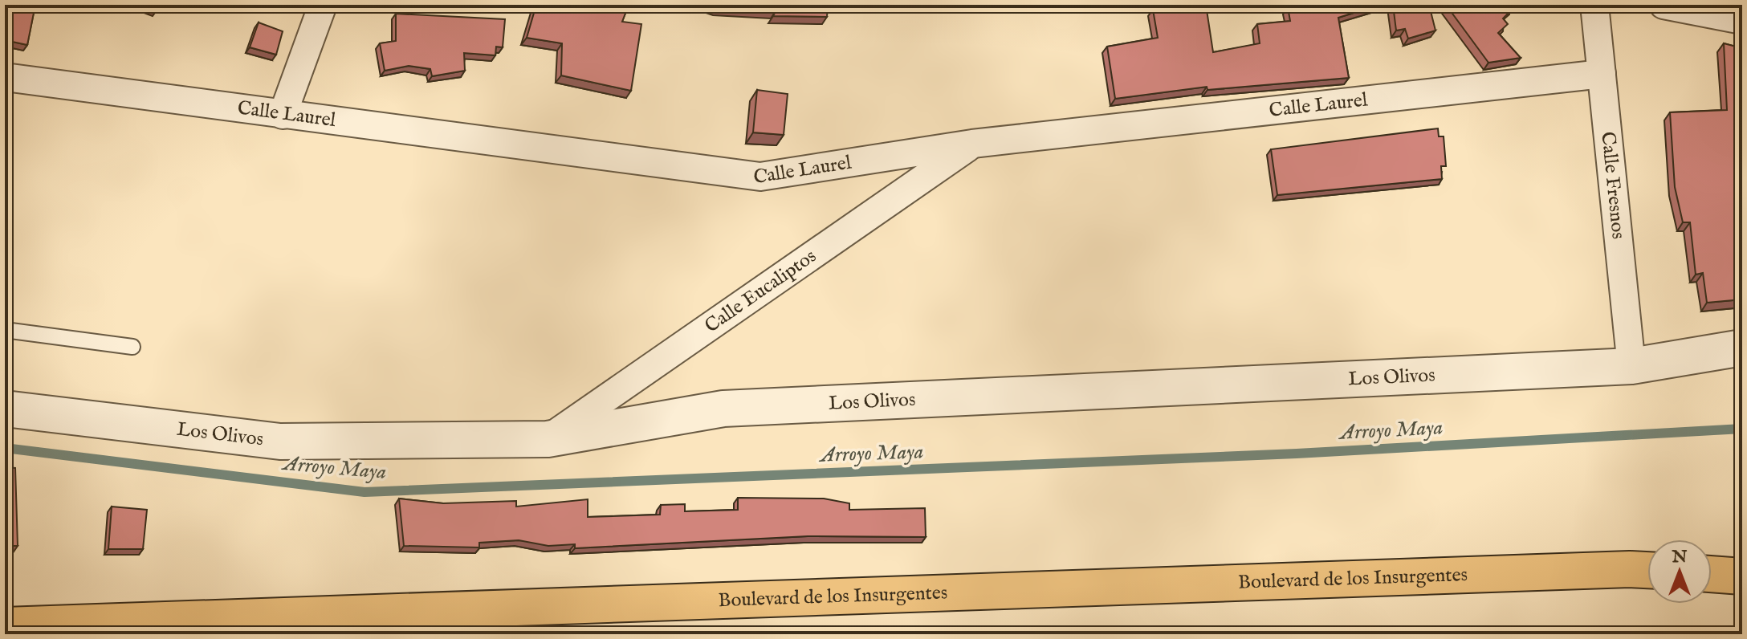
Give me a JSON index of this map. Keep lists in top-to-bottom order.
{
  "streets": {
    "highway": ["Boulevard de los Insurgentes"],
    "street": [
      "Calle Laurel",
      "Calle Fresnos",
      "Calle Eucaliptos",
      "Los Olivos"
    ]
  },
  "crossings": [
    ["Calle Laurel", "Calle Fresnos"],
    ["Calle Laurel", "Calle Eucaliptos"],
    ["Calle Fresnos", "Los Olivos"],
    ["Calle Eucaliptos", "Los Olivos"]
  ],
  "water": ["Arroyo Maya"],
  "north": "top"
}
